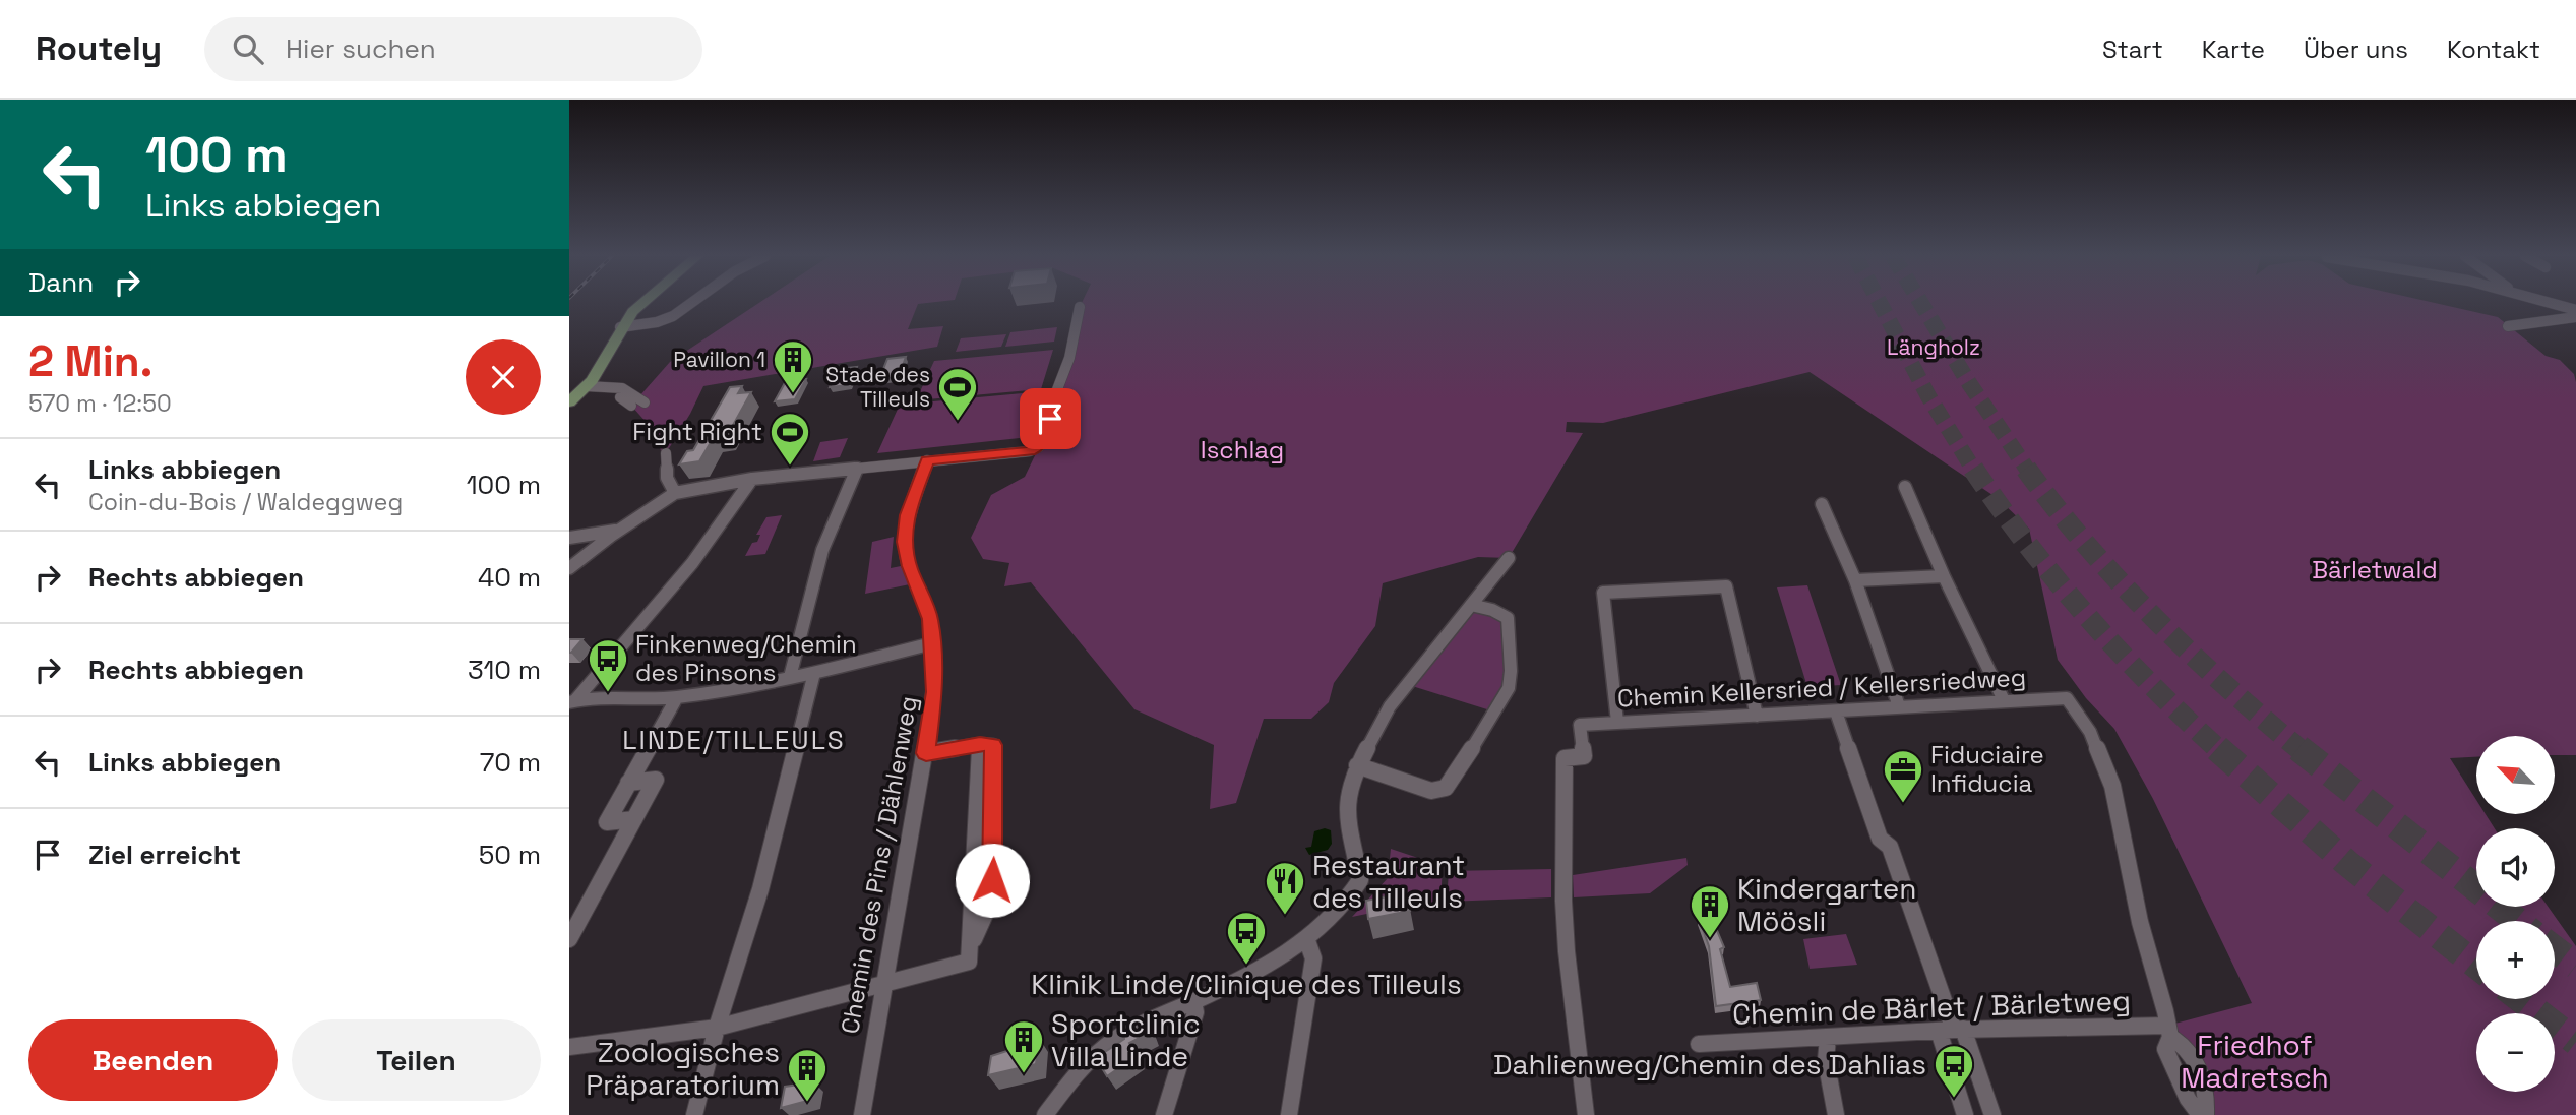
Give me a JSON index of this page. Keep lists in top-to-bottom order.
{
  "streets": {
    "street": ["Chemin Kellersried / Kellersriedweg", "Chemin des Pins / Dählenweg", "Chemin de Bärlet / Bärletweg"]
  },
  "crossings": [
    ["Chemin Kellersried / Kellersriedweg", "Chemin de Bärlet / Bärletweg"]
  ],
  "districts": ["LINDE/TILLEULS"],
  "parks": [
    "Längholz",
    "Ischlag",
    "Bärletwald",
    "Friedhof Madretsch"
  ],
  "places": {
    "building": [
      "Pavillon 1",
      "Kindergarten Möösli",
      "Sportclinic Villa Linde",
      "Zoologisches Präparatorium"
    ],
    "sports": ["Stade des Tilleuls", "Fight Right"],
    "bus stop": ["Finkenweg/Chemin des Pinsons", "Klinik Linde/Clinique des Tilleuls", "Dahlienweg/Chemin des Dahlias"],
    "office": ["Fiduciaire Infiducia"],
    "restaurant": ["Restaurant des Tilleuls"]
  },
  "north": "top left",
  "page": {
    "header": "Routely",
    "search": "Hier suchen",
    "nav": [
      "Start",
      "Karte",
      "Über uns",
      "Kontakt"
    ],
    "turn": ["100 m", "Links abbiegen"],
    "then": "Dann",
    "heading": ["2 Min.", "570 m · 12:50"],
    "list": [
      {
        "name": "Links abbiegen",
        "note": "Coin-du-Bois / Waldeggweg",
        "value": "100 m"
      },
      {
        "name": "Rechts abbiegen",
        "value": "40 m"
      },
      {
        "name": "Rechts abbiegen",
        "value": "310 m"
      },
      {
        "name": "Links abbiegen",
        "value": "70 m"
      },
      {
        "name": "Ziel erreicht",
        "value": "50 m"
      }
    ],
    "map_buttons": ["+", "−"],
    "buttons": ["Beenden", "Teilen"]
  }
}
